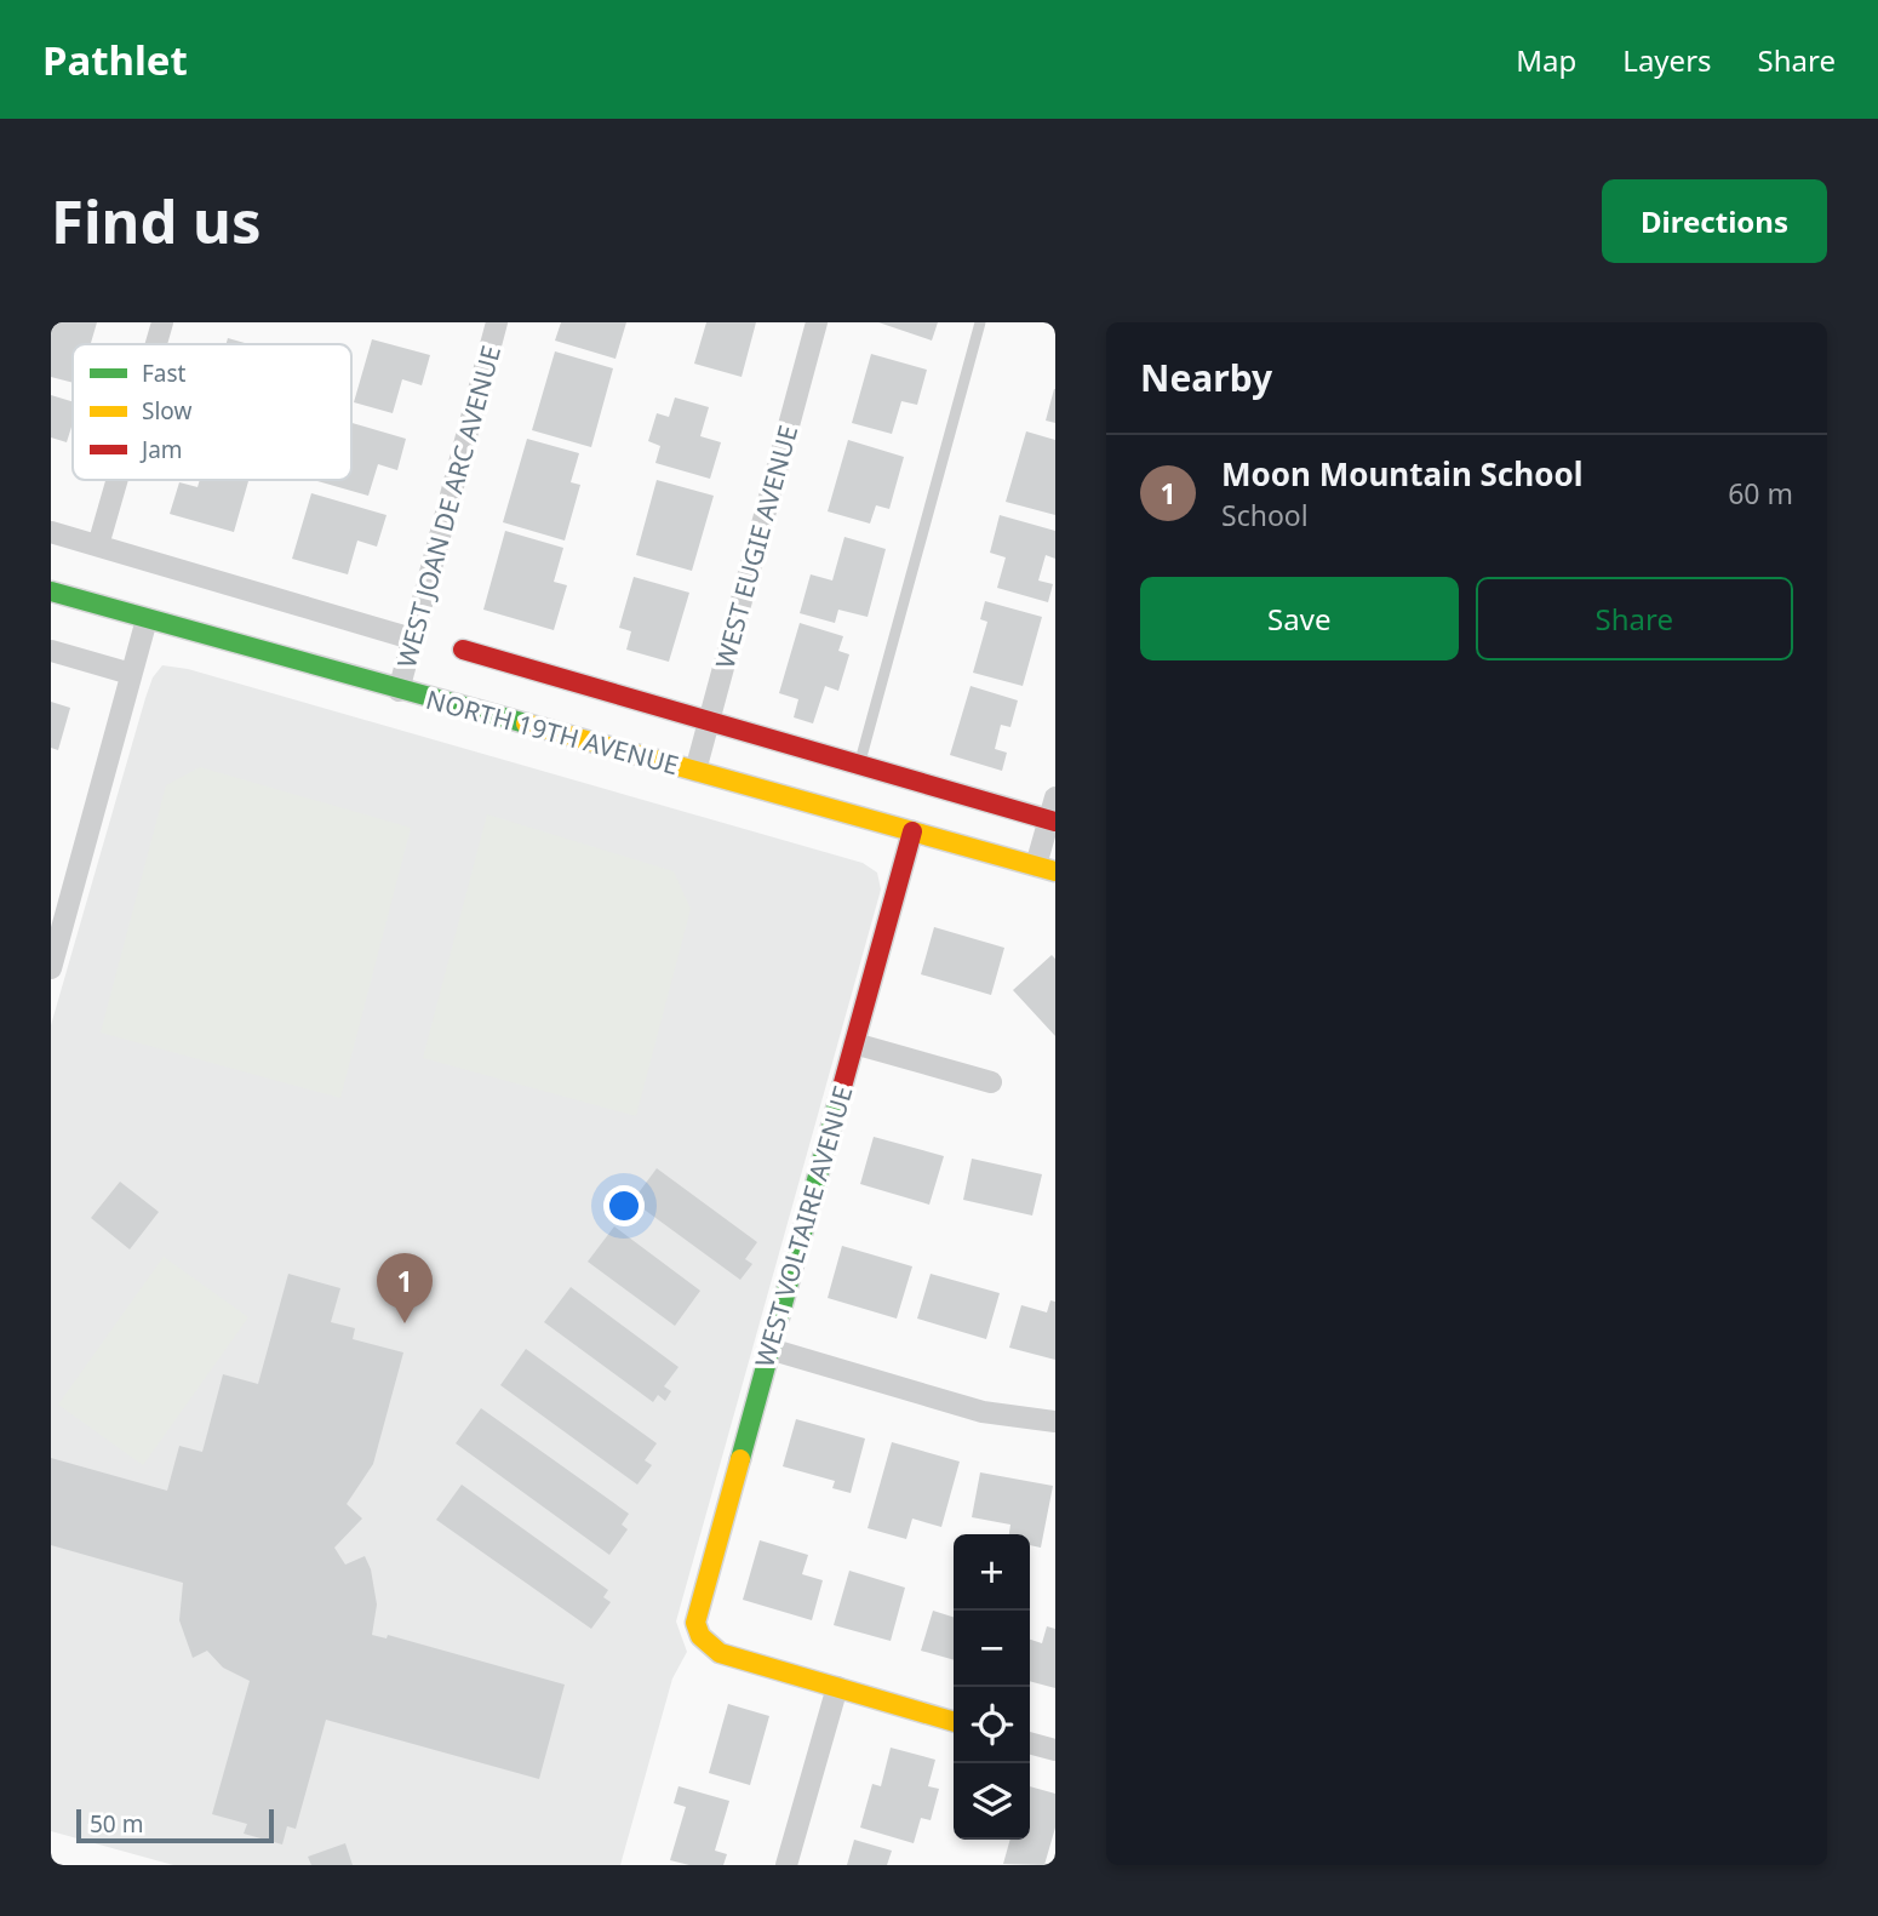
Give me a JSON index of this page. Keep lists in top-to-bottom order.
{
  "streets": {
    "street": [
      "WEST JOAN DE ARC AVENUE",
      "WEST EUGIE AVENUE",
      "NORTH 19TH AVENUE",
      "WEST VOLTAIRE AVENUE"
    ]
  },
  "crossings": [
    ["WEST JOAN DE ARC AVENUE", "NORTH 19TH AVENUE"],
    ["WEST EUGIE AVENUE", "NORTH 19TH AVENUE"],
    ["NORTH 19TH AVENUE", "WEST VOLTAIRE AVENUE"]
  ],
  "legend": ["Fast", "Slow", "Jam"],
  "scale_bar": "50 m",
  "page": {
    "header": "Pathlet",
    "nav": ["Map", "Layers", "Share"],
    "buttons": [
      "Directions",
      ["Save", "Share"]
    ],
    "title": "Find us",
    "heading": "Nearby",
    "list": [
      {
        "mark": "1",
        "name": "Moon Mountain School",
        "note": "School",
        "value": "60 m"
      }
    ],
    "pins": "1",
    "map_buttons": ["+", "−"],
    "scale": "50 m"
  }
}
